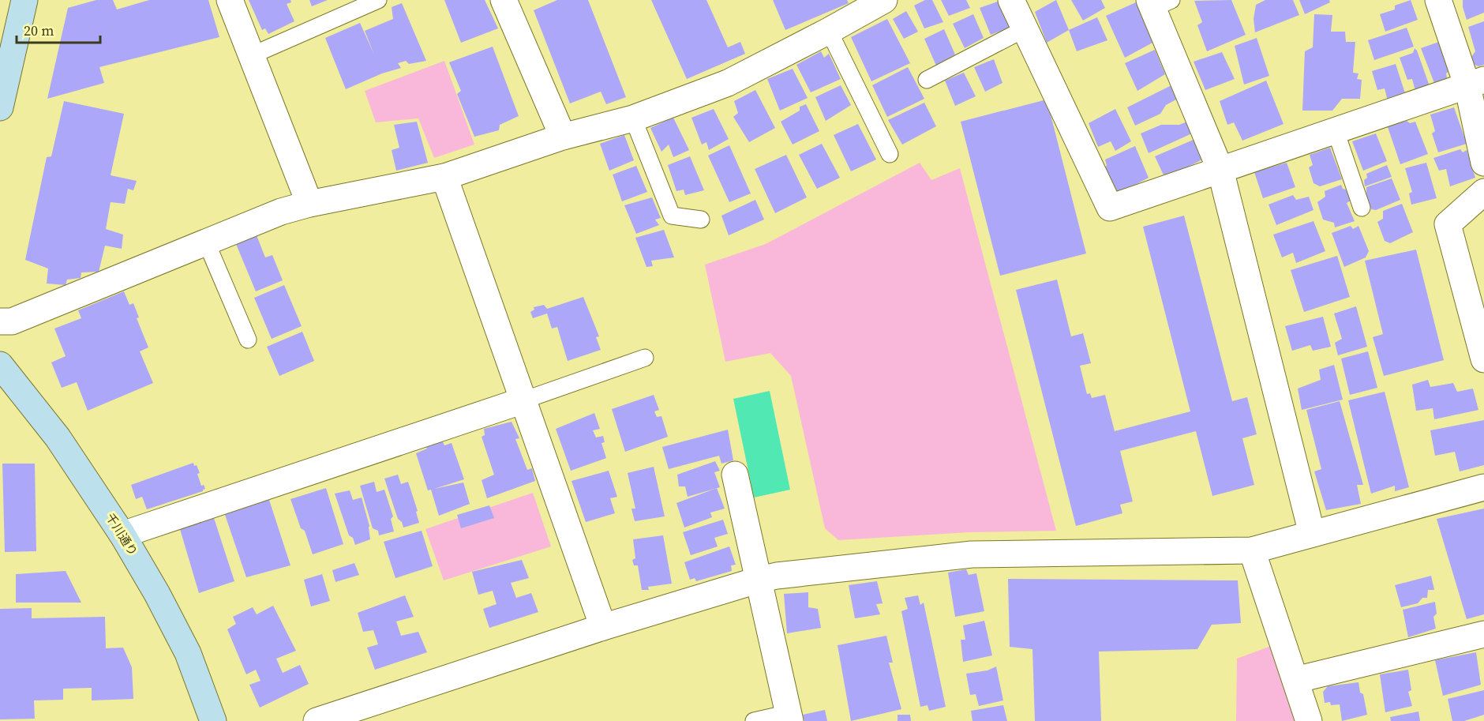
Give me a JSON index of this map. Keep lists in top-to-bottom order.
{
  "streets": {
    "main road": ["千川通り"]
  },
  "scale_bar": "20 m"
}
